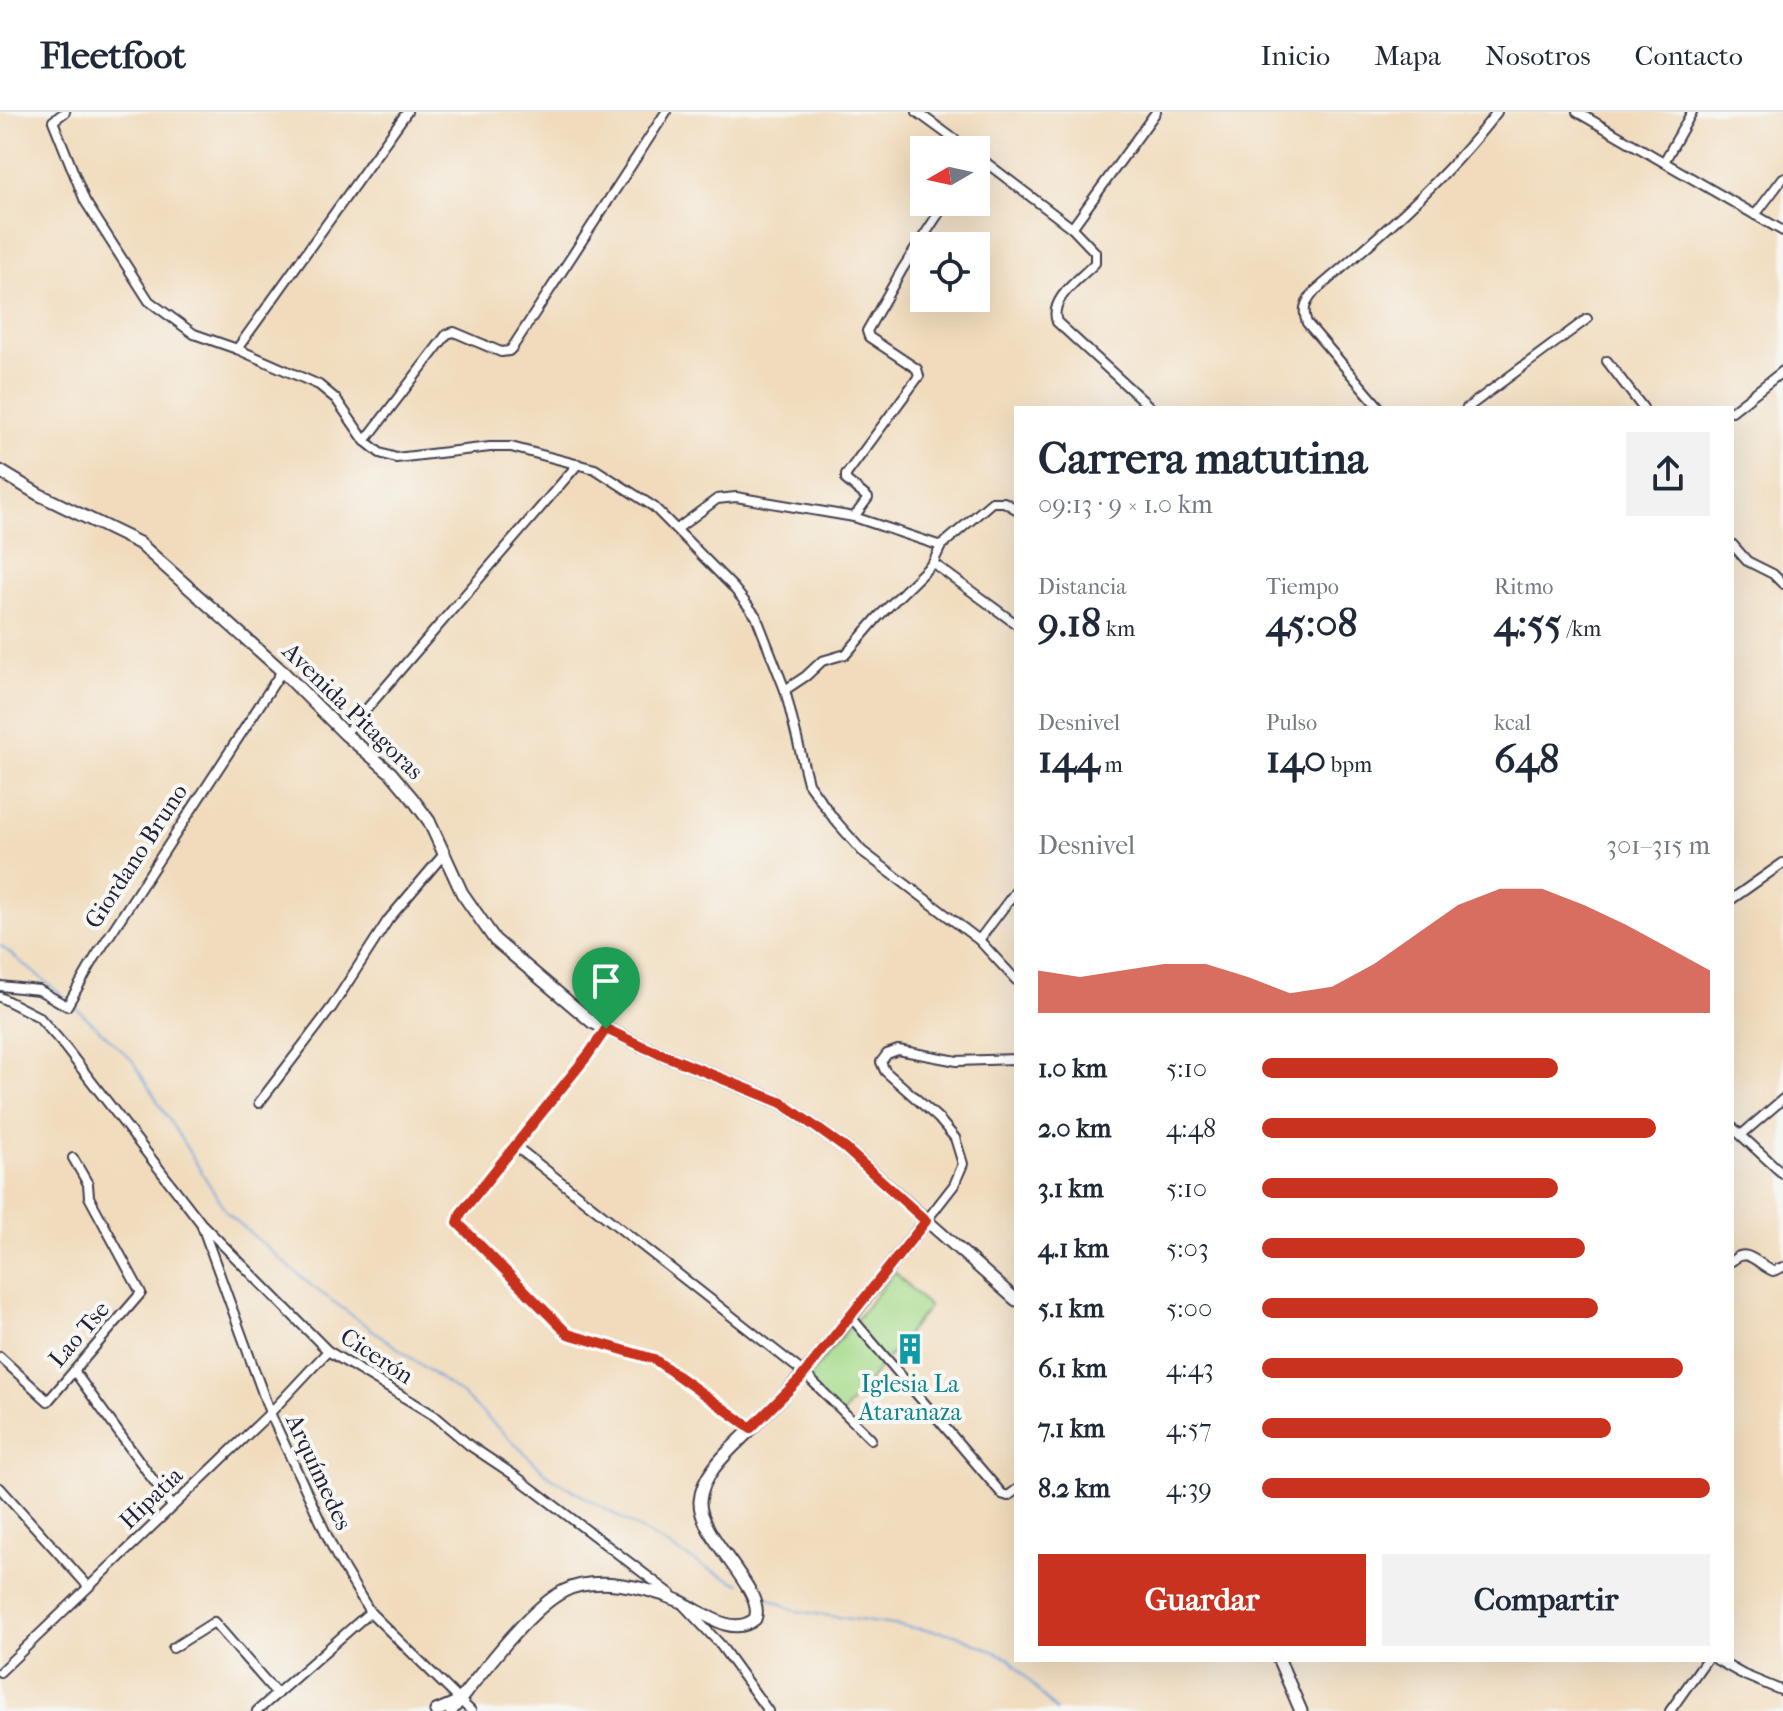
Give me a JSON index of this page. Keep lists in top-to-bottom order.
{
  "streets": {
    "main road": ["Avenida Pitagoras"],
    "street": [
      "Giordano Bruno",
      "Lao Tse",
      "Cicerón",
      "Arquímedes",
      "Hipatia"
    ]
  },
  "crossings": [
    ["Avenida Pitagoras", "Giordano Bruno"],
    ["Cicerón", "Arquímedes"],
    ["Cicerón", "Hipatia"],
    ["Arquímedes", "Hipatia"]
  ],
  "places": {
    "building": ["Iglesia La Ataranaza"]
  },
  "north": "left",
  "page": {
    "header": "Fleetfoot",
    "nav": [
      "Inicio",
      "Mapa",
      "Nosotros",
      "Contacto"
    ],
    "heading": ["Carrera matutina", "09:13 · 9 × 1.0 km"],
    "stats": [
      ["Distancia", "9.18 km"],
      ["Tiempo", "45:08"],
      ["Ritmo", "4:55 /km"],
      ["Desnivel", "144 m"],
      ["Pulso", "140 bpm"],
      ["kcal", "648"]
    ],
    "chart": ["Desnivel", "301–315 m"],
    "list": [
      {
        "name": "1.0 km",
        "note": "5:10"
      },
      {
        "name": "2.0 km",
        "note": "4:48"
      },
      {
        "name": "3.1 km",
        "note": "5:10"
      },
      {
        "name": "4.1 km",
        "note": "5:03"
      },
      {
        "name": "5.1 km",
        "note": "5:00"
      },
      {
        "name": "6.1 km",
        "note": "4:43"
      },
      {
        "name": "7.1 km",
        "note": "4:57"
      },
      {
        "name": "8.2 km",
        "note": "4:39"
      }
    ],
    "buttons": ["Guardar", "Compartir"]
  }
}
